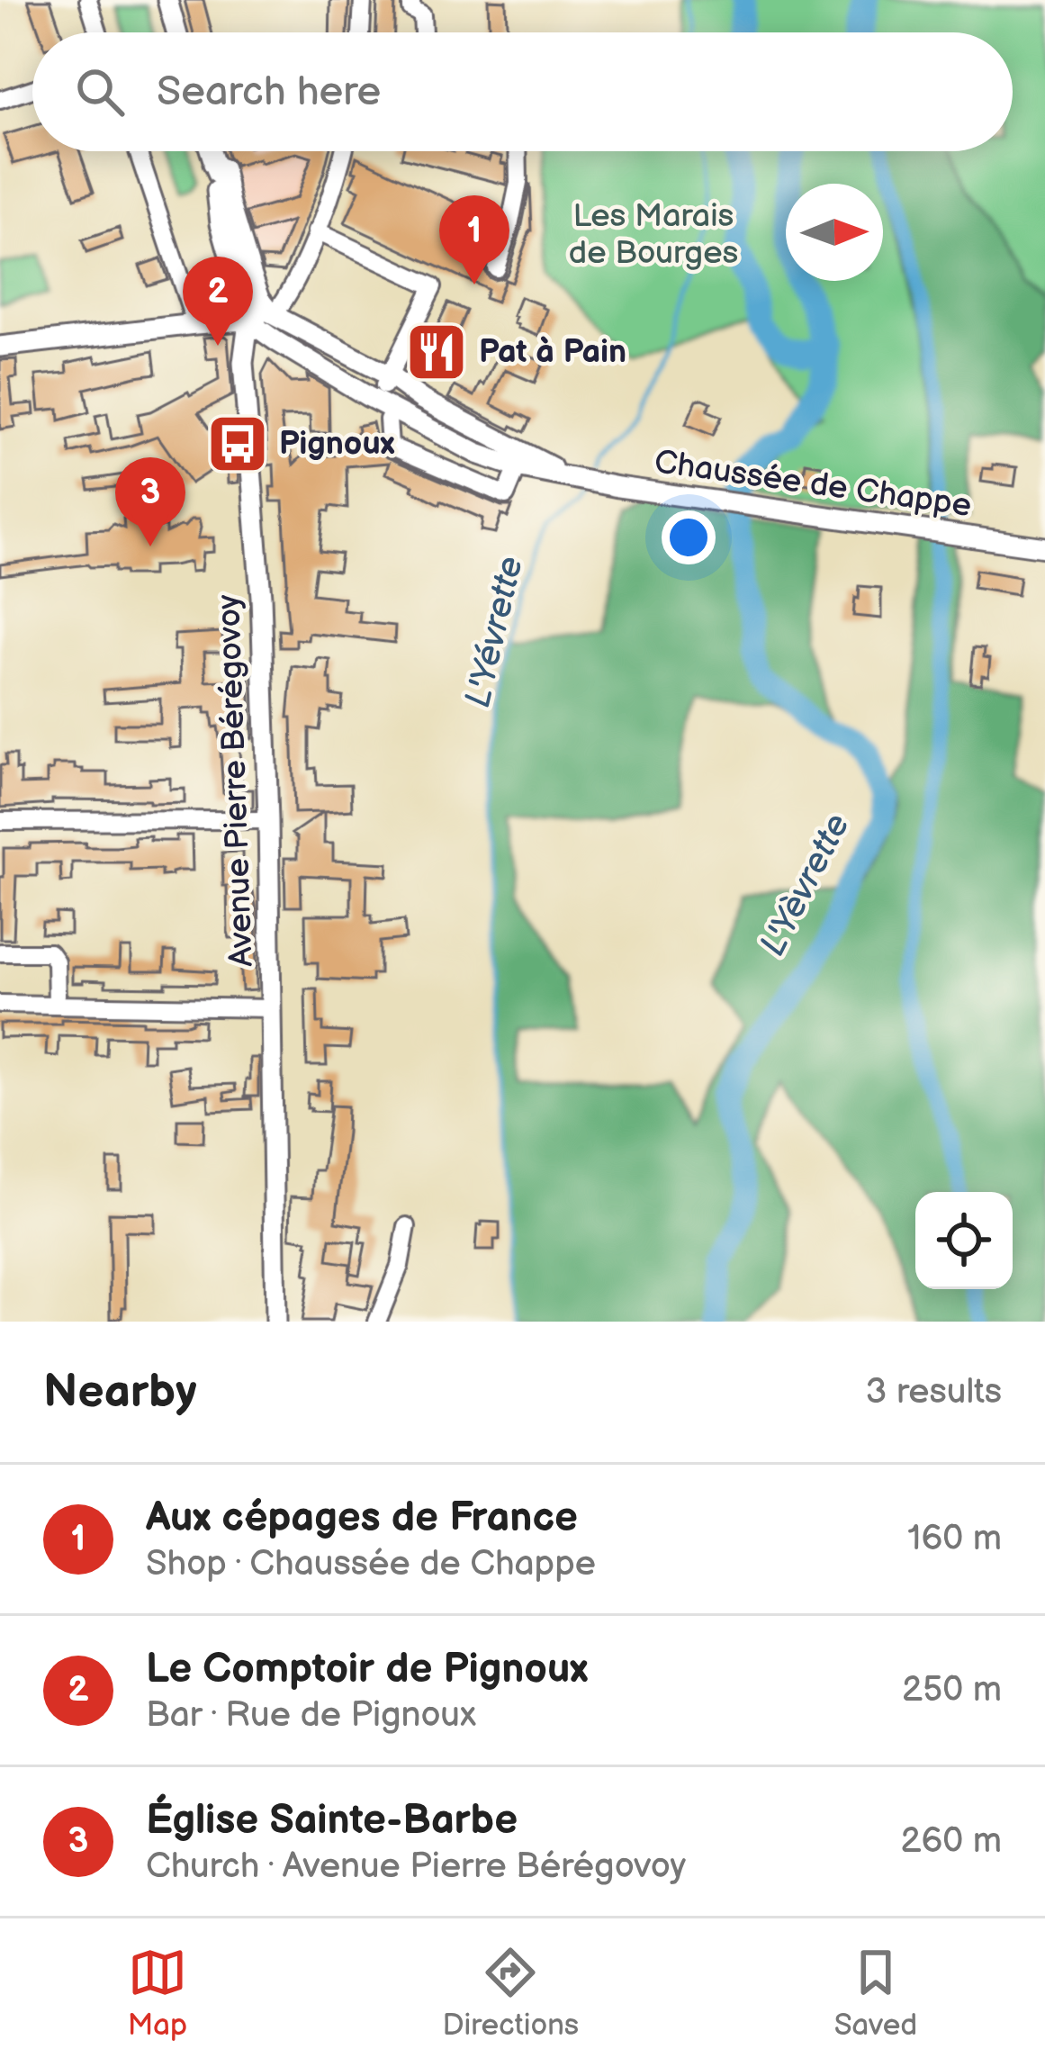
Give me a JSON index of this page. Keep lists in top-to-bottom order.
{
  "streets": {
    "main road": ["Chaussée de Chappe", "Avenue Pierre Bérégovoy"]
  },
  "crossings": [
    ["Chaussée de Chappe", "Avenue Pierre Bérégovoy"]
  ],
  "water": ["L'Yévrette", "L'Yèvrette"],
  "parks": ["Les Marais de Bourges"],
  "places": {
    "restaurant": ["Pat à Pain"],
    "bus stop": ["Pignoux"]
  },
  "north": "right",
  "page": {
    "search": "Search here",
    "pins": ["1", "2", "3"],
    "heading": ["Nearby", "3 results"],
    "list": [
      {
        "mark": "1",
        "name": "Aux cépages de France",
        "note": "Shop · Chaussée de Chappe",
        "value": "160 m"
      },
      {
        "mark": "2",
        "name": "Le Comptoir de Pignoux",
        "note": "Bar · Rue de Pignoux",
        "value": "250 m"
      },
      {
        "mark": "3",
        "name": "Église Sainte-Barbe",
        "note": "Church · Avenue Pierre Bérégovoy",
        "value": "260 m"
      }
    ],
    "nav": ["Map", "Directions", "Saved"]
  }
}
